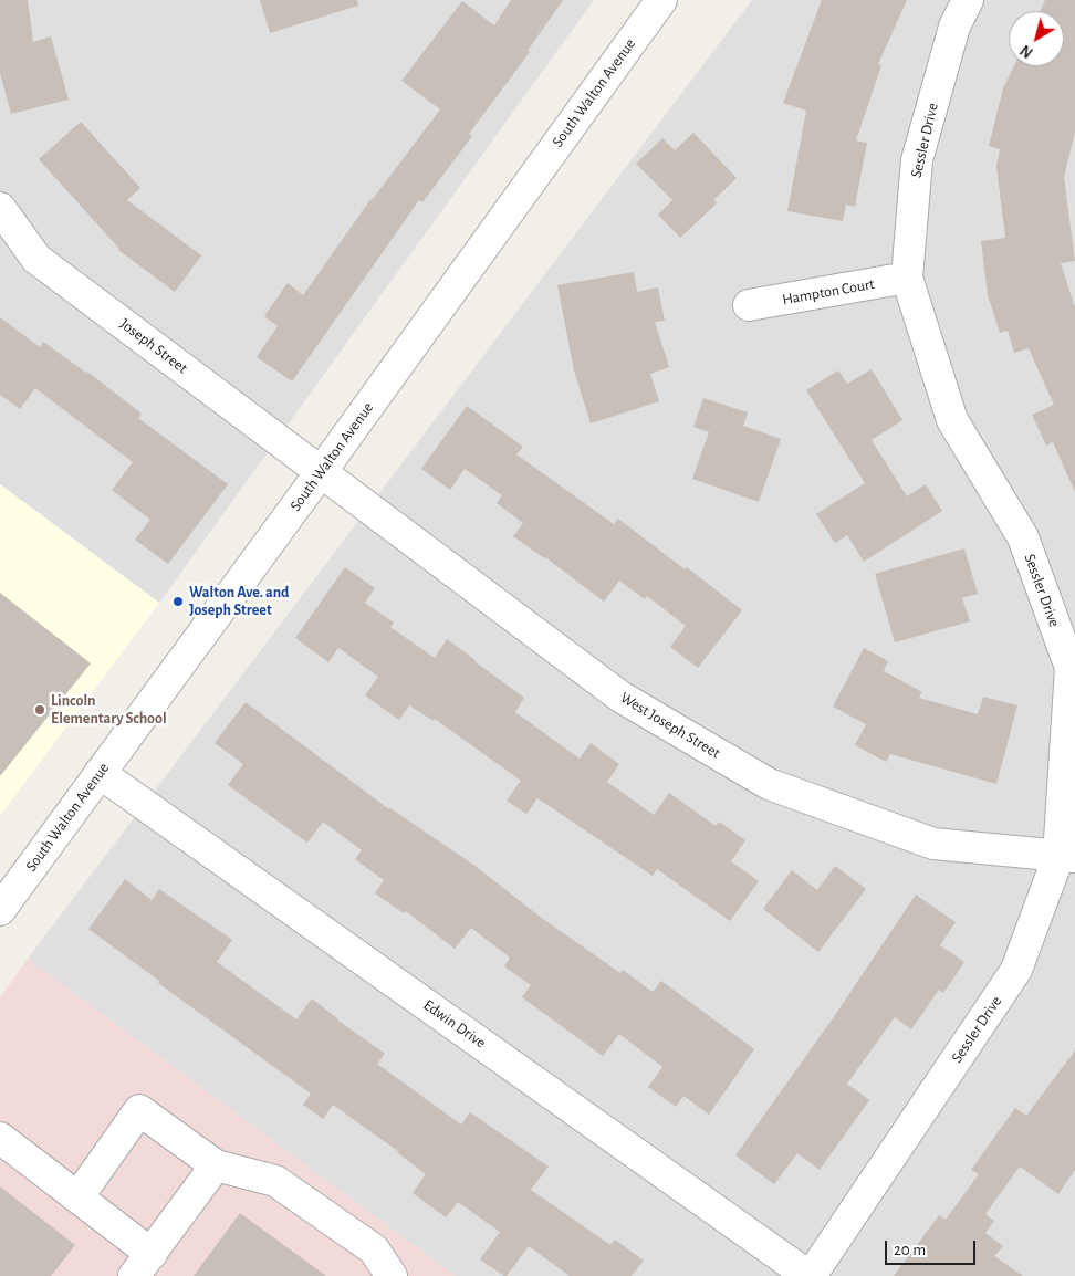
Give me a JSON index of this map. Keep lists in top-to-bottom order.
{
  "streets": {
    "street": [
      "South Walton Avenue",
      "Sessler Drive",
      "Hampton Court",
      "Joseph Street",
      "West Joseph Street",
      "Edwin Drive"
    ]
  },
  "crossings": [
    ["South Walton Avenue", "Joseph Street"],
    ["South Walton Avenue", "West Joseph Street"],
    ["South Walton Avenue", "Edwin Drive"],
    ["Sessler Drive", "Hampton Court"],
    ["Sessler Drive", "West Joseph Street"],
    ["Sessler Drive", "Edwin Drive"],
    ["Joseph Street", "West Joseph Street"]
  ],
  "places": ["Walton Ave. and Joseph Street", "Lincoln Elementary School"],
  "scale_bar": "20 m",
  "north": "bottom left"
}
